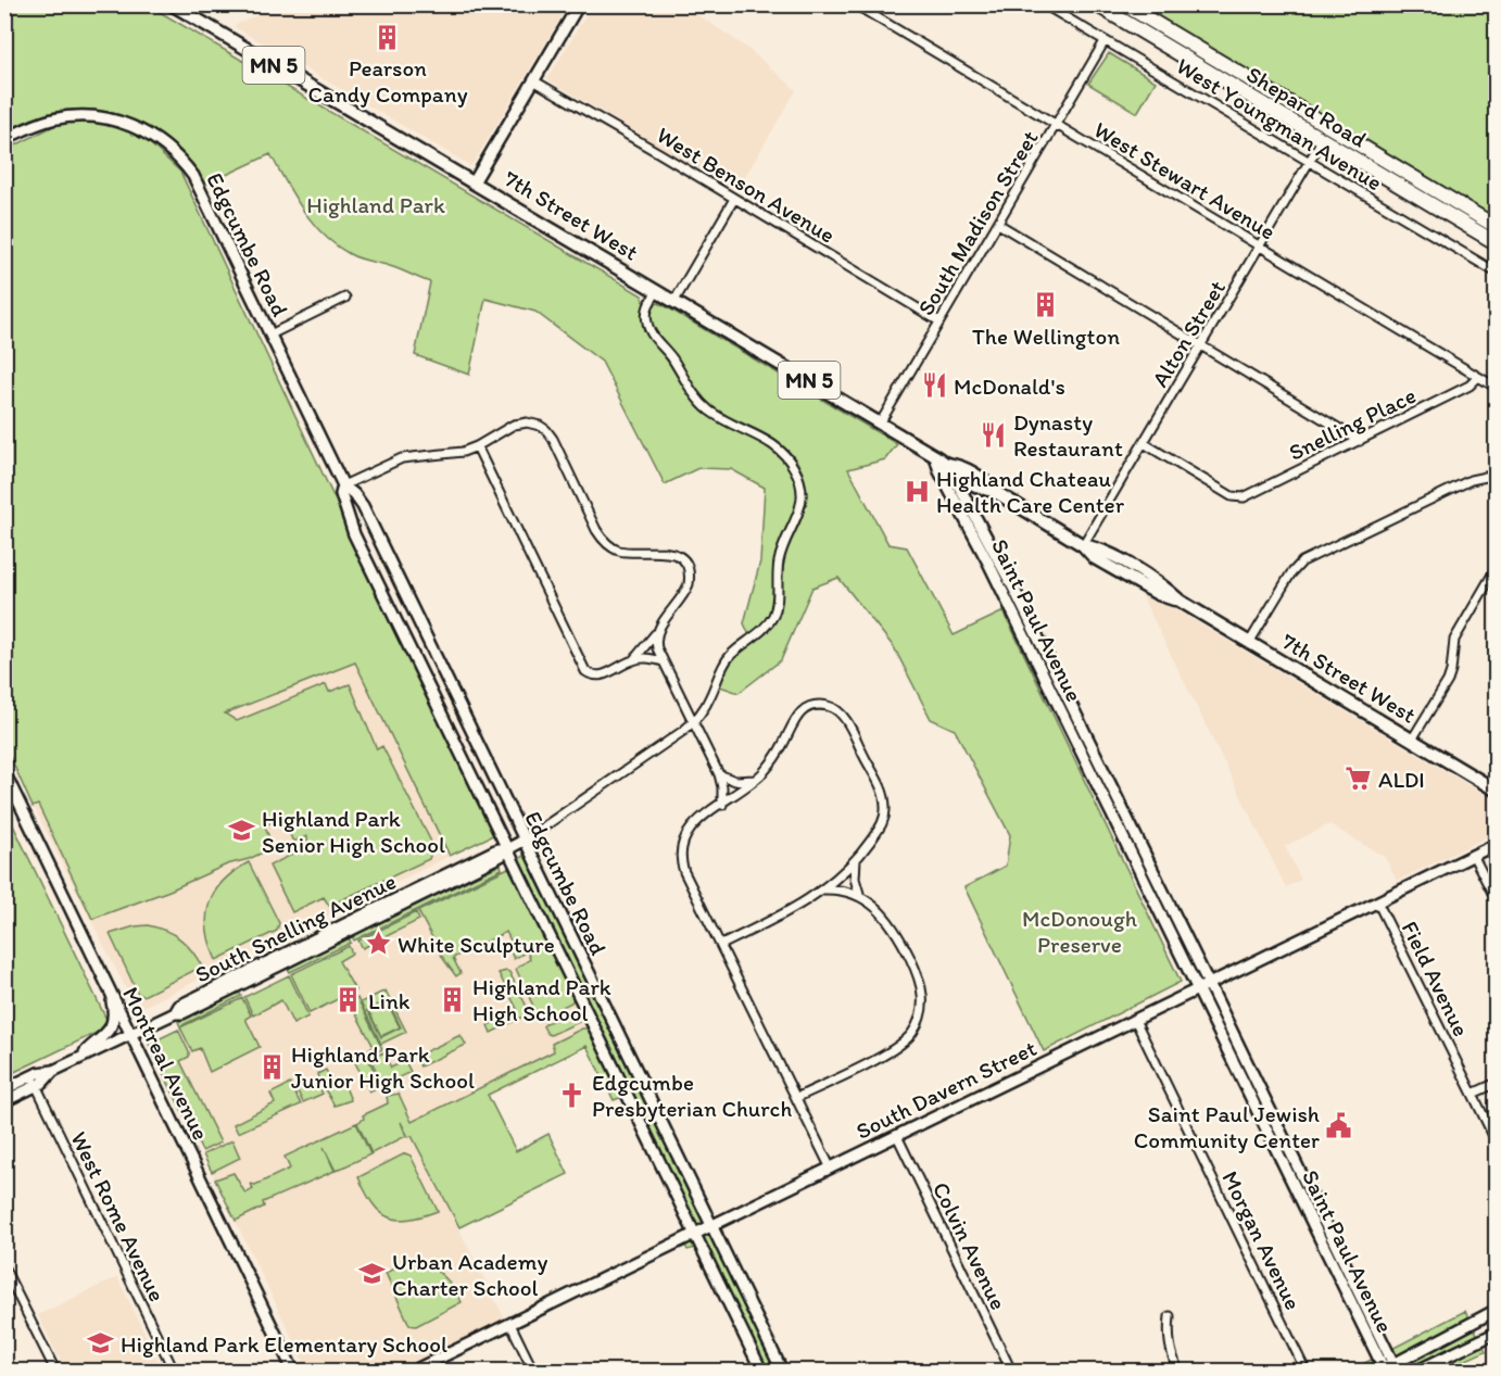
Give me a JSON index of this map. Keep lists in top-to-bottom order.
{
  "streets": {
    "highway": ["Shepard Road"],
    "main road": ["MN 5", "7th Street West"],
    "street": [
      "West Youngman Avenue",
      "West Stewart Avenue",
      "West Benson Avenue",
      "South Madison Street",
      "Edgcumbe Road",
      "Alton Street",
      "Snelling Place",
      "Saint Paul Avenue",
      "South Snelling Avenue",
      "Field Avenue",
      "Montreal Avenue",
      "South Davern Street",
      "West Rome Avenue",
      "Morgan Avenue",
      "Colvin Avenue"
    ]
  },
  "crossings": [
    ["Shepard Road", "Alton Street"],
    ["West Youngman Avenue", "South Madison Street"],
    ["West Youngman Avenue", "Alton Street"],
    ["West Stewart Avenue", "South Madison Street"],
    ["West Stewart Avenue", "Alton Street"],
    ["West Stewart Avenue", "Snelling Place"],
    ["West Benson Avenue", "South Madison Street"],
    ["7th Street West", "South Madison Street"],
    ["7th Street West", "Alton Street"],
    ["7th Street West", "Saint Paul Avenue"],
    ["7th Street West", "South Snelling Avenue"],
    ["Edgcumbe Road", "South Snelling Avenue"],
    ["Edgcumbe Road", "South Davern Street"],
    ["Alton Street", "Snelling Place"],
    ["Saint Paul Avenue", "South Davern Street"],
    ["South Snelling Avenue", "Montreal Avenue"],
    ["Field Avenue", "South Davern Street"],
    ["South Davern Street", "Morgan Avenue"],
    ["South Davern Street", "Colvin Avenue"]
  ],
  "parks": ["Highland Park", "McDonough Preserve"],
  "places": {
    "building": [
      "Pearson Candy Company",
      "The Wellington",
      "Highland Park High School",
      "Link",
      "Highland Park Junior High School"
    ],
    "restaurant": ["McDonald's", "Dynasty Restaurant"],
    "hospital": ["Highland Chateau Health Care Center"],
    "supermarket": ["ALDI"],
    "school or university": ["Highland Park Senior High School", "Urban Academy Charter School", "Highland Park Elementary School"],
    "place": ["White Sculpture"],
    "church": ["Edgcumbe Presbyterian Church"],
    "public building": ["Saint Paul Jewish Community Center"]
  }
}
